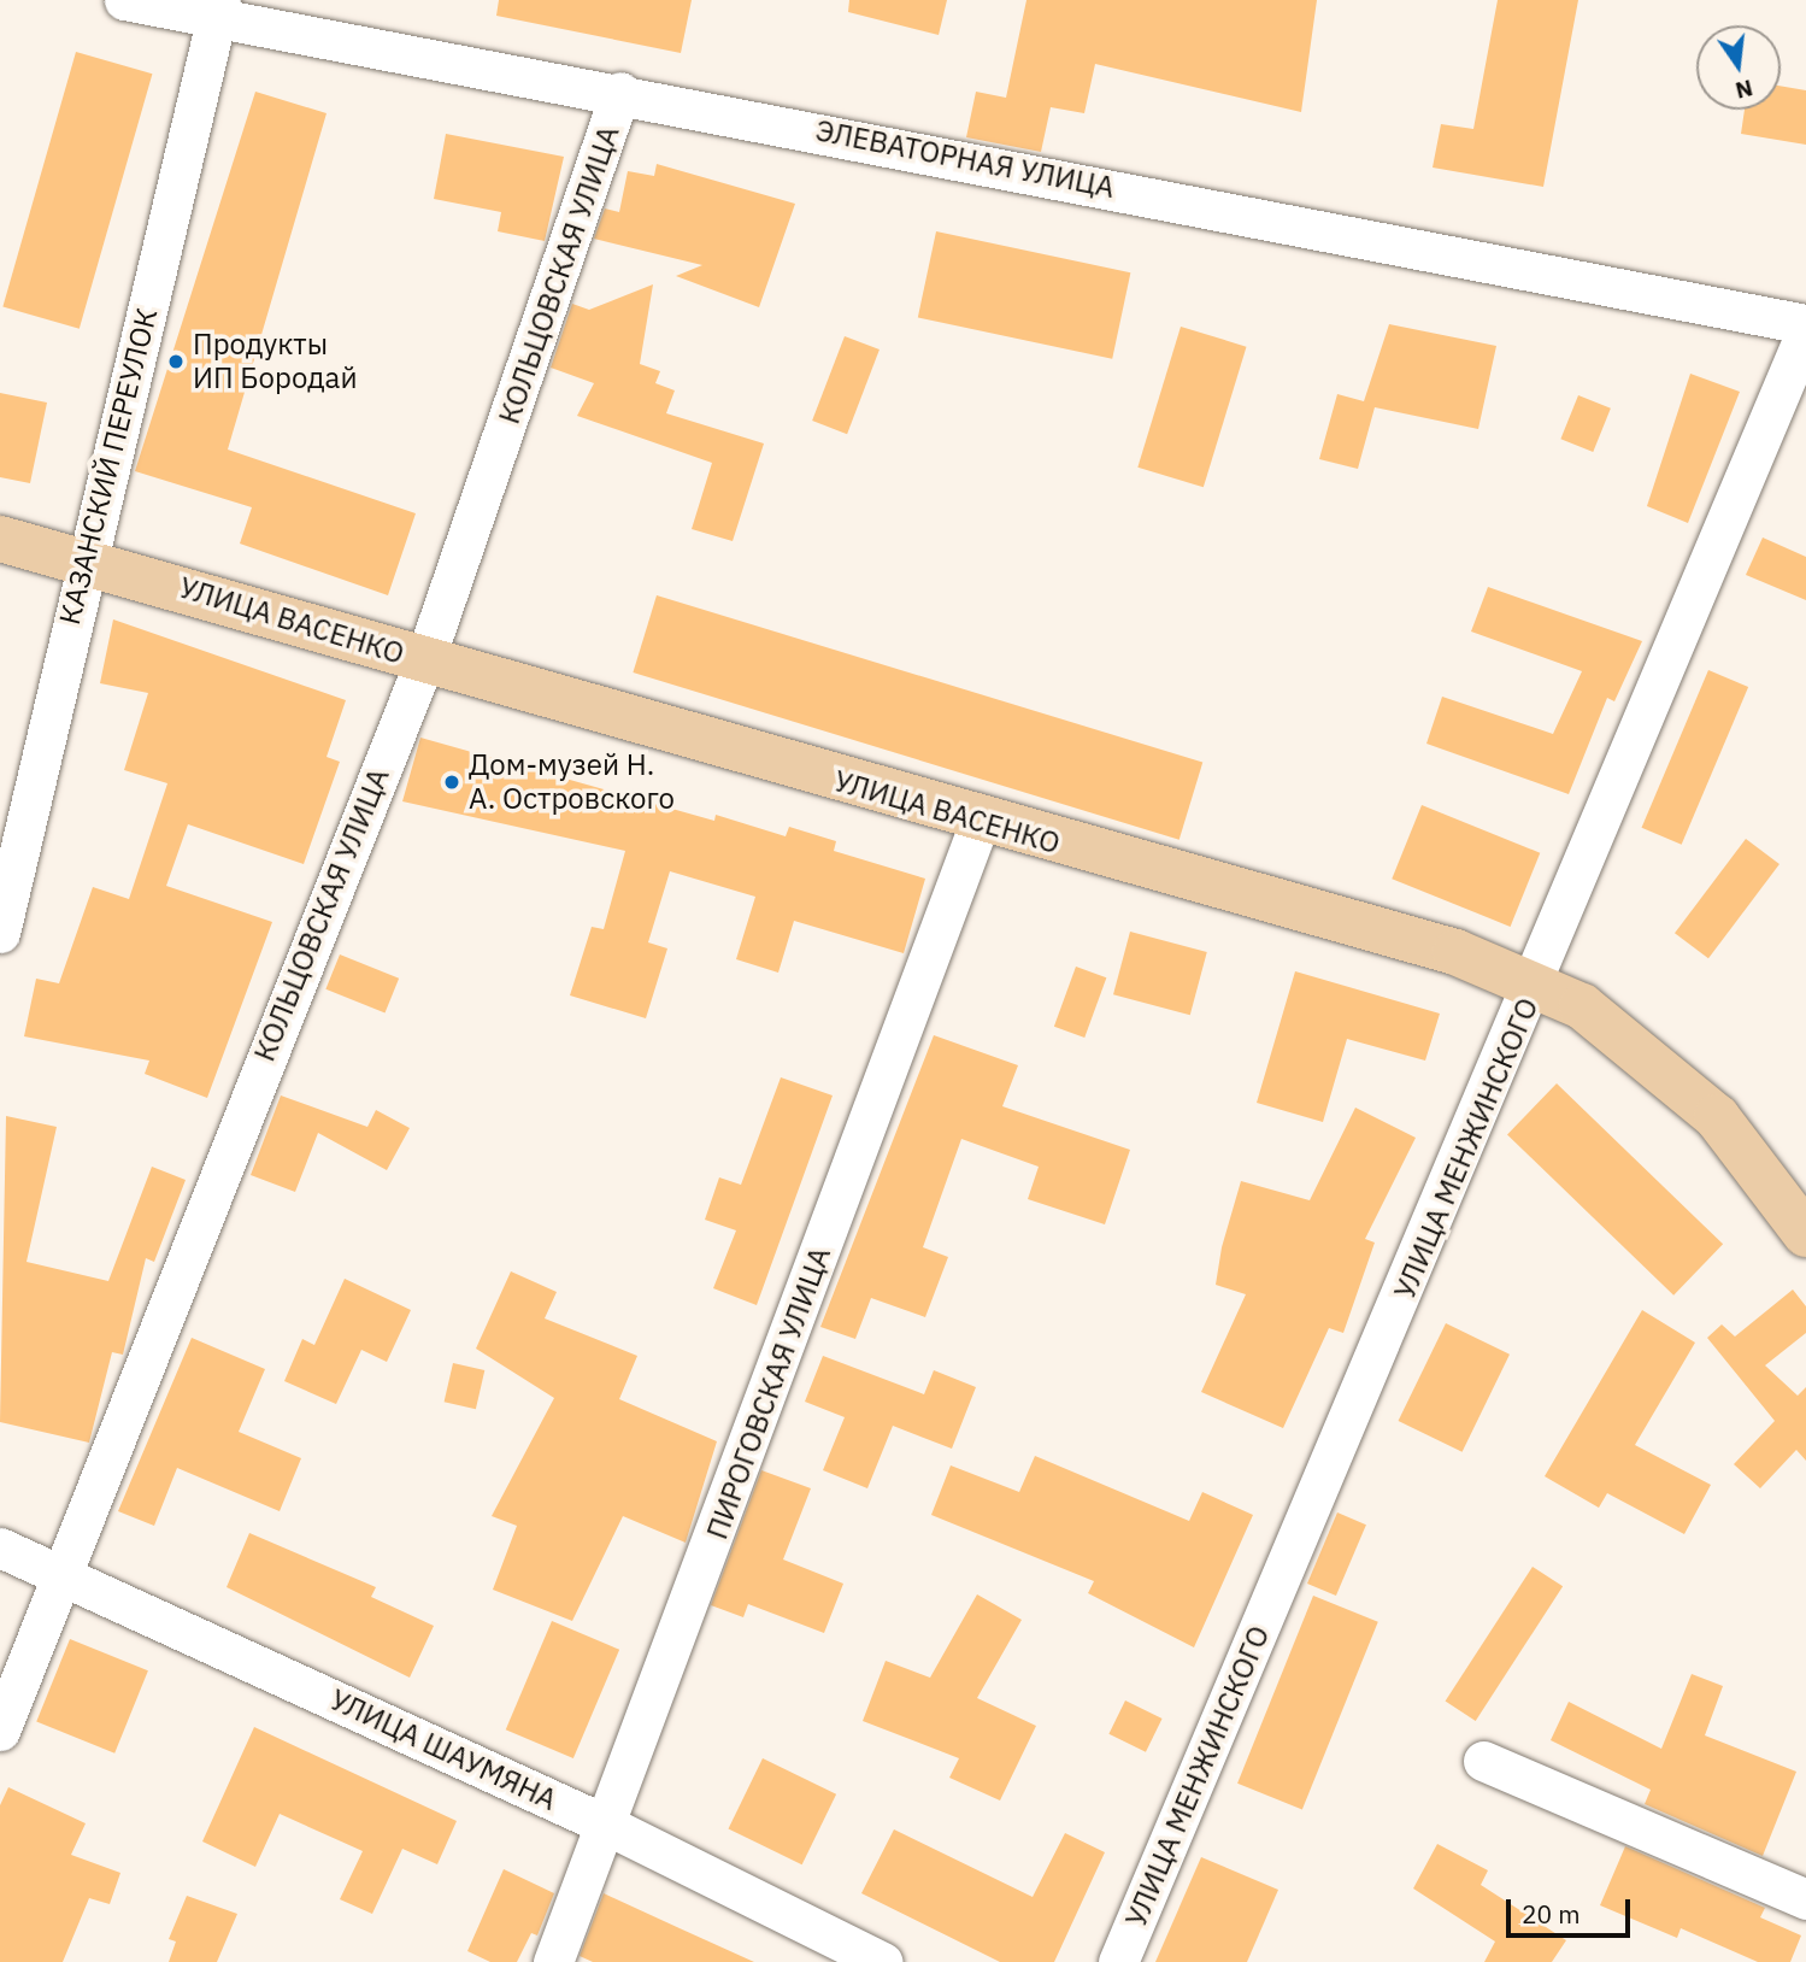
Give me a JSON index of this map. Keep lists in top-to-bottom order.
{
  "streets": {
    "main road": ["УЛИЦА ВАСЕНКО"],
    "street": [
      "ЭЛЕВАТОРНАЯ УЛИЦА",
      "КОЛЬЦОВСКАЯ УЛИЦА",
      "КАЗАНСКИЙ ПЕРЕУЛОК",
      "УЛИЦА МЕНЖИНСКОГО",
      "ПИРОГОВСКАЯ УЛИЦА",
      "УЛИЦА ШАУМЯНА"
    ]
  },
  "crossings": [
    ["ЭЛЕВАТОРНАЯ УЛИЦА", "КОЛЬЦОВСКАЯ УЛИЦА"],
    ["ЭЛЕВАТОРНАЯ УЛИЦА", "КАЗАНСКИЙ ПЕРЕУЛОК"],
    ["КОЛЬЦОВСКАЯ УЛИЦА", "УЛИЦА ВАСЕНКО"],
    ["КОЛЬЦОВСКАЯ УЛИЦА", "УЛИЦА ШАУМЯНА"],
    ["КАЗАНСКИЙ ПЕРЕУЛОК", "УЛИЦА ВАСЕНКО"],
    ["УЛИЦА ВАСЕНКО", "УЛИЦА МЕНЖИНСКОГО"],
    ["УЛИЦА ВАСЕНКО", "ПИРОГОВСКАЯ УЛИЦА"],
    ["ПИРОГОВСКАЯ УЛИЦА", "УЛИЦА ШАУМЯНА"]
  ],
  "places": ["Продукты ИП Бородай", "Дом-музей Н. А. Островского"],
  "scale_bar": "20 m",
  "north": "bottom"
}
